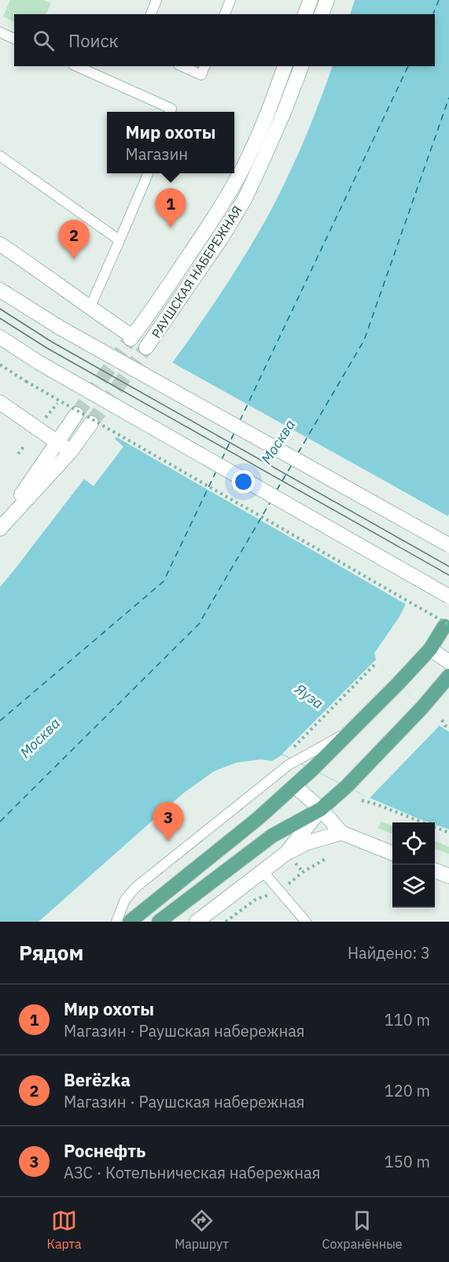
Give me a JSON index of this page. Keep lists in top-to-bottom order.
{
  "streets": {
    "main road": ["РАУШСКАЯ НАБЕРЕЖНАЯ"]
  },
  "water": ["Москва", "Яуза"],
  "page": {
    "search": "Поиск",
    "popup": ["Мир охоты", "Магазин"],
    "pins": ["1", "2", "3"],
    "heading": ["Рядом", "Найдено: 3"],
    "list": [
      {
        "mark": "1",
        "name": "Мир охоты",
        "note": "Магазин · Раушская набережная",
        "value": "110 m"
      },
      {
        "mark": "2",
        "name": "Berёzka",
        "note": "Магазин · Раушская набережная",
        "value": "120 m"
      },
      {
        "mark": "3",
        "name": "Роснефть",
        "note": "АЗС · Котельническая набережная",
        "value": "150 m"
      }
    ],
    "nav": ["Карта", "Маршрут", "Сохранённые"]
  }
}
